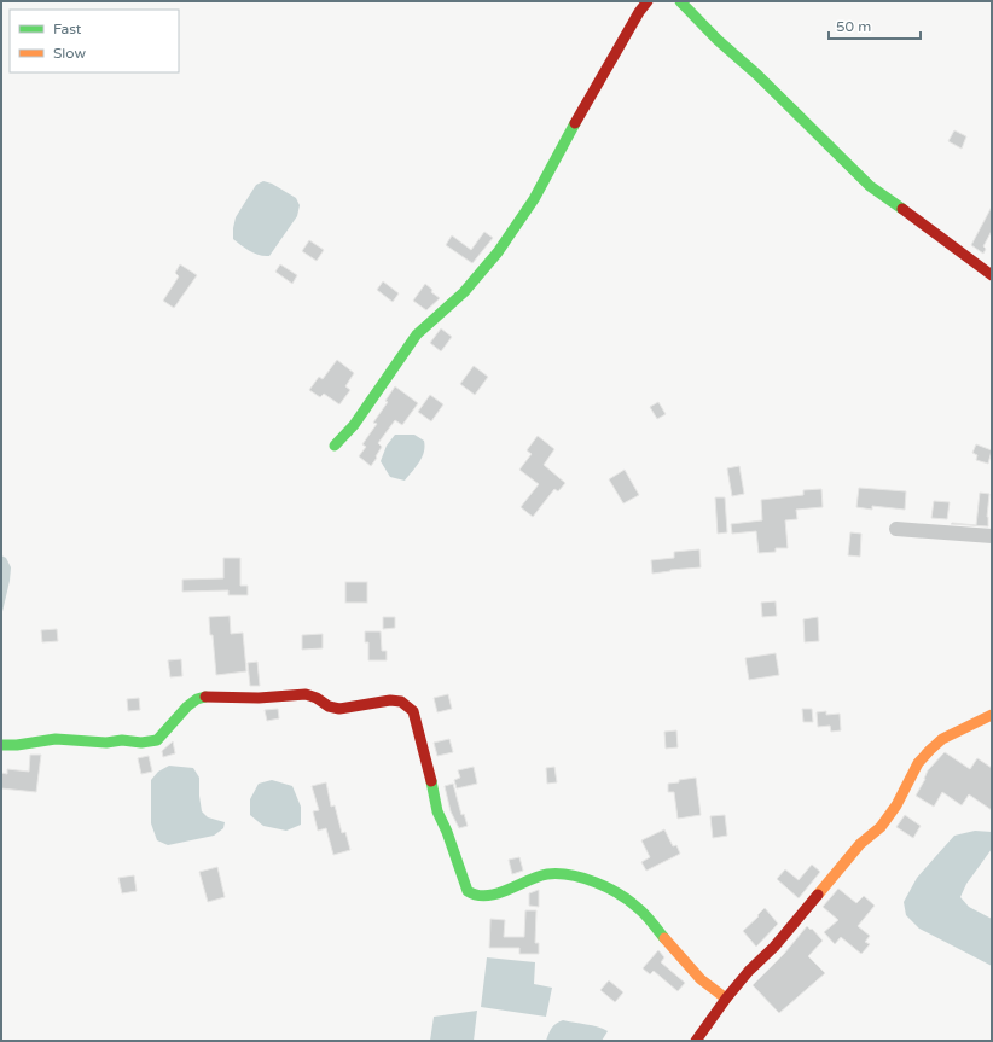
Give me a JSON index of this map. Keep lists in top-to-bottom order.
{
  "legend": ["Fast", "Slow"],
  "scale_bar": "50 m"
}
